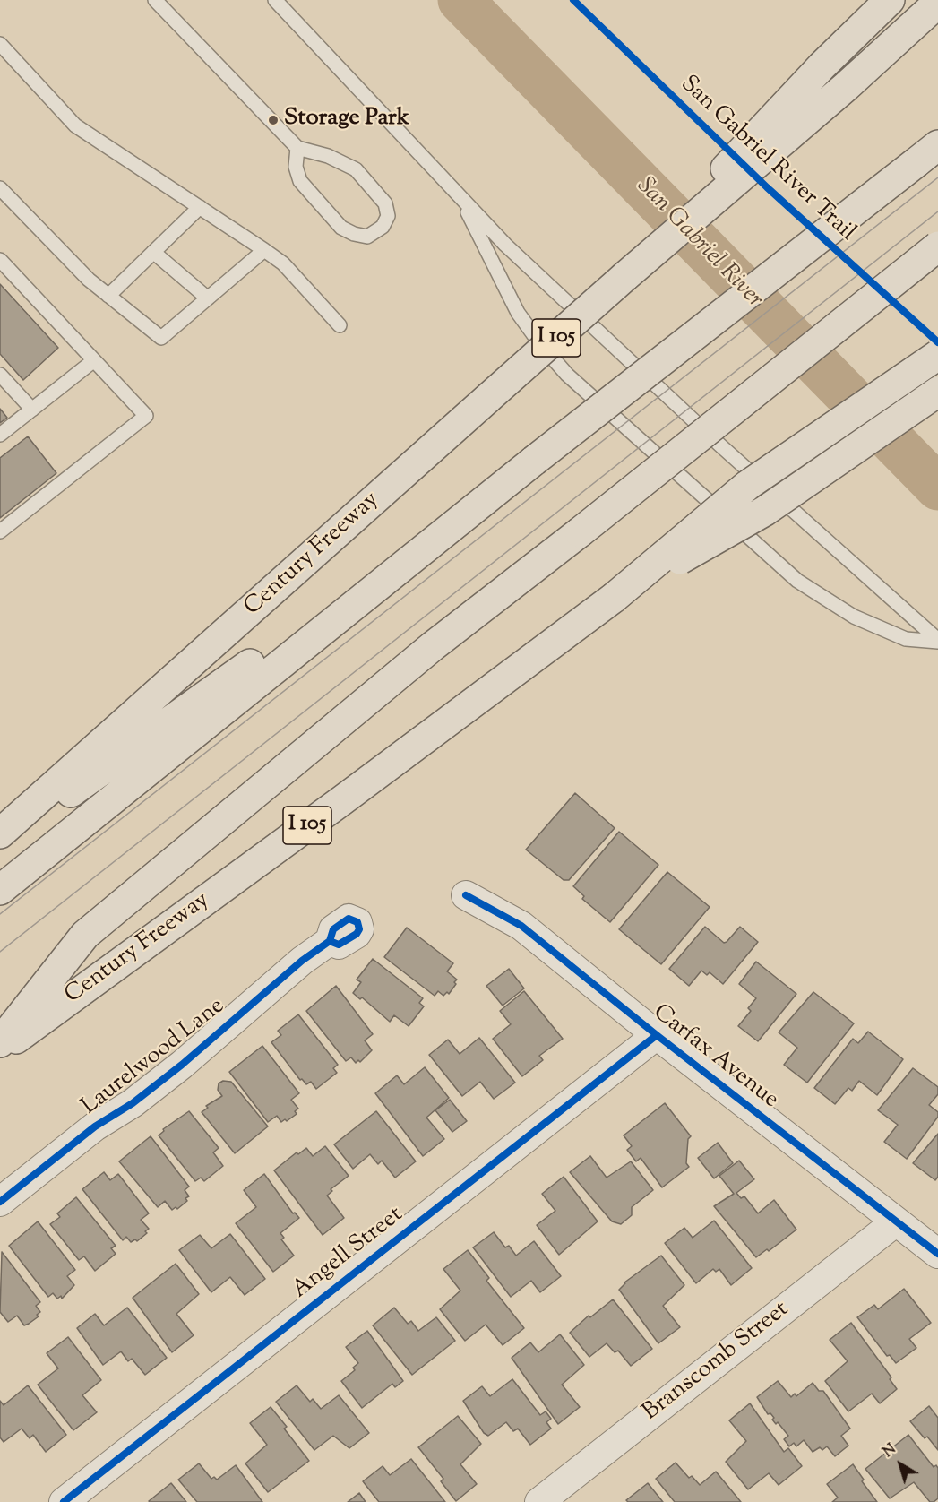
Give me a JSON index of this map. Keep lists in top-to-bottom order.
{
  "streets": {
    "highway": ["I 105", "Century Freeway"],
    "street": [
      "Laurelwood Lane",
      "Carfax Avenue",
      "Angell Street",
      "Branscomb Street"
    ],
    "cycle path": ["San Gabriel River Trail"]
  },
  "crossings": [
    ["Carfax Avenue", "Angell Street"],
    ["Carfax Avenue", "Branscomb Street"]
  ],
  "water": ["San Gabriel River"],
  "places": ["Storage Park"],
  "north": "top left"
}
